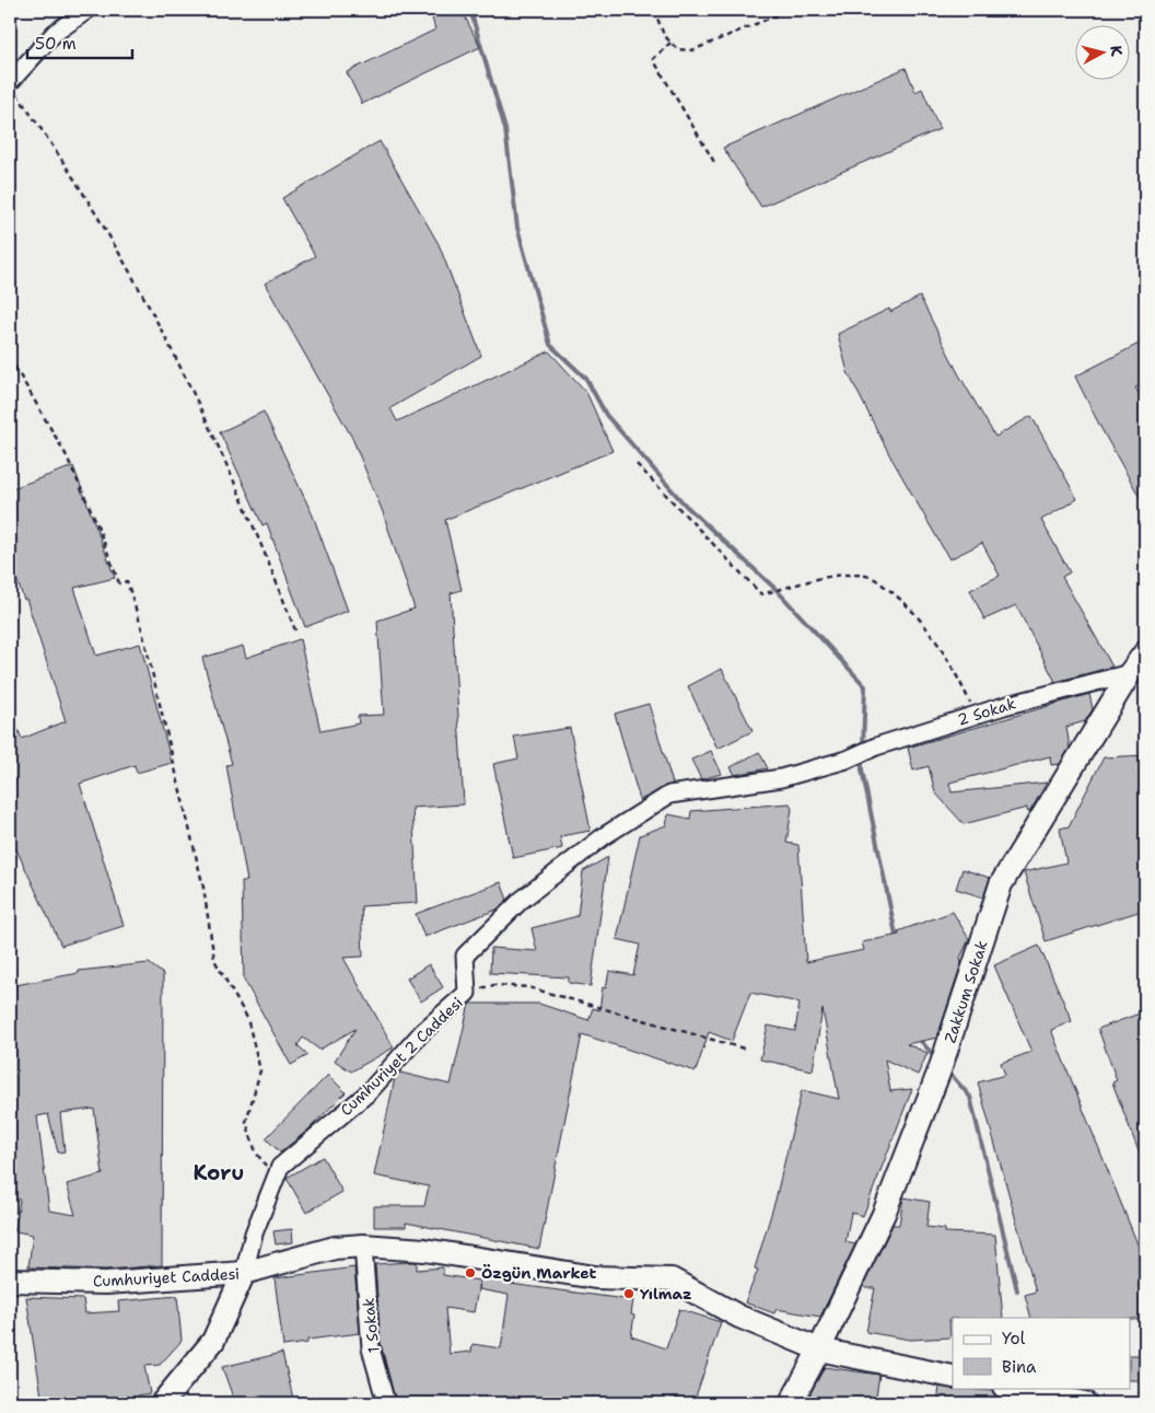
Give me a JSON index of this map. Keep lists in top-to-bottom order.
{
  "streets": {
    "street": [
      "2 Sokak",
      "Zakkum Sokak",
      "Cumhuriyet 2 Caddesi",
      "Cumhuriyet Caddesi",
      "1 Sokak"
    ]
  },
  "crossings": [
    ["2 Sokak", "Zakkum Sokak"],
    ["2 Sokak", "Cumhuriyet 2 Caddesi"],
    ["Zakkum Sokak", "Cumhuriyet Caddesi"],
    ["Cumhuriyet 2 Caddesi", "Cumhuriyet Caddesi"],
    ["Cumhuriyet Caddesi", "1 Sokak"]
  ],
  "districts": ["Koru"],
  "places": ["Özgün Market", "Yılmaz"],
  "legend": ["Yol", "Bina"],
  "scale_bar": "50 m",
  "north": "right"
}
